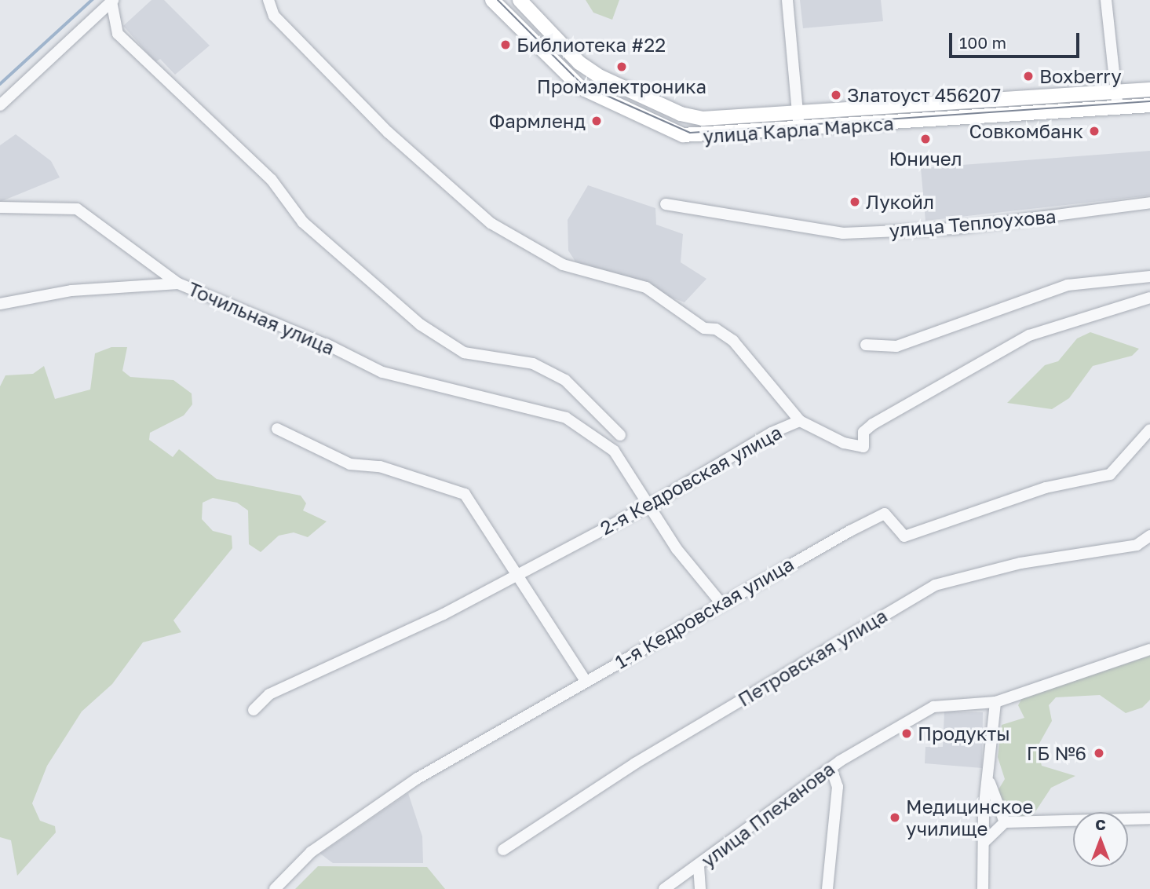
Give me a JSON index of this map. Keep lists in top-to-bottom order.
{
  "streets": {
    "main road": ["улица Карла Маркса"],
    "street": [
      "улица Теплоухова",
      "Точильная улица",
      "2-я Кедровская улица",
      "1-я Кедровская улица",
      "Петровская улица",
      "улица Плеханова"
    ]
  },
  "places": [
    "Библиотека #22",
    "Промэлектроника",
    "Boxberry",
    "Златоуст 456207",
    "Фармленд",
    "Совкомбанк",
    "Юничел",
    "Лукойл",
    "Продукты",
    "ГБ №6",
    "Медицинское училище"
  ],
  "scale_bar": "100 m",
  "north": "top"
}
